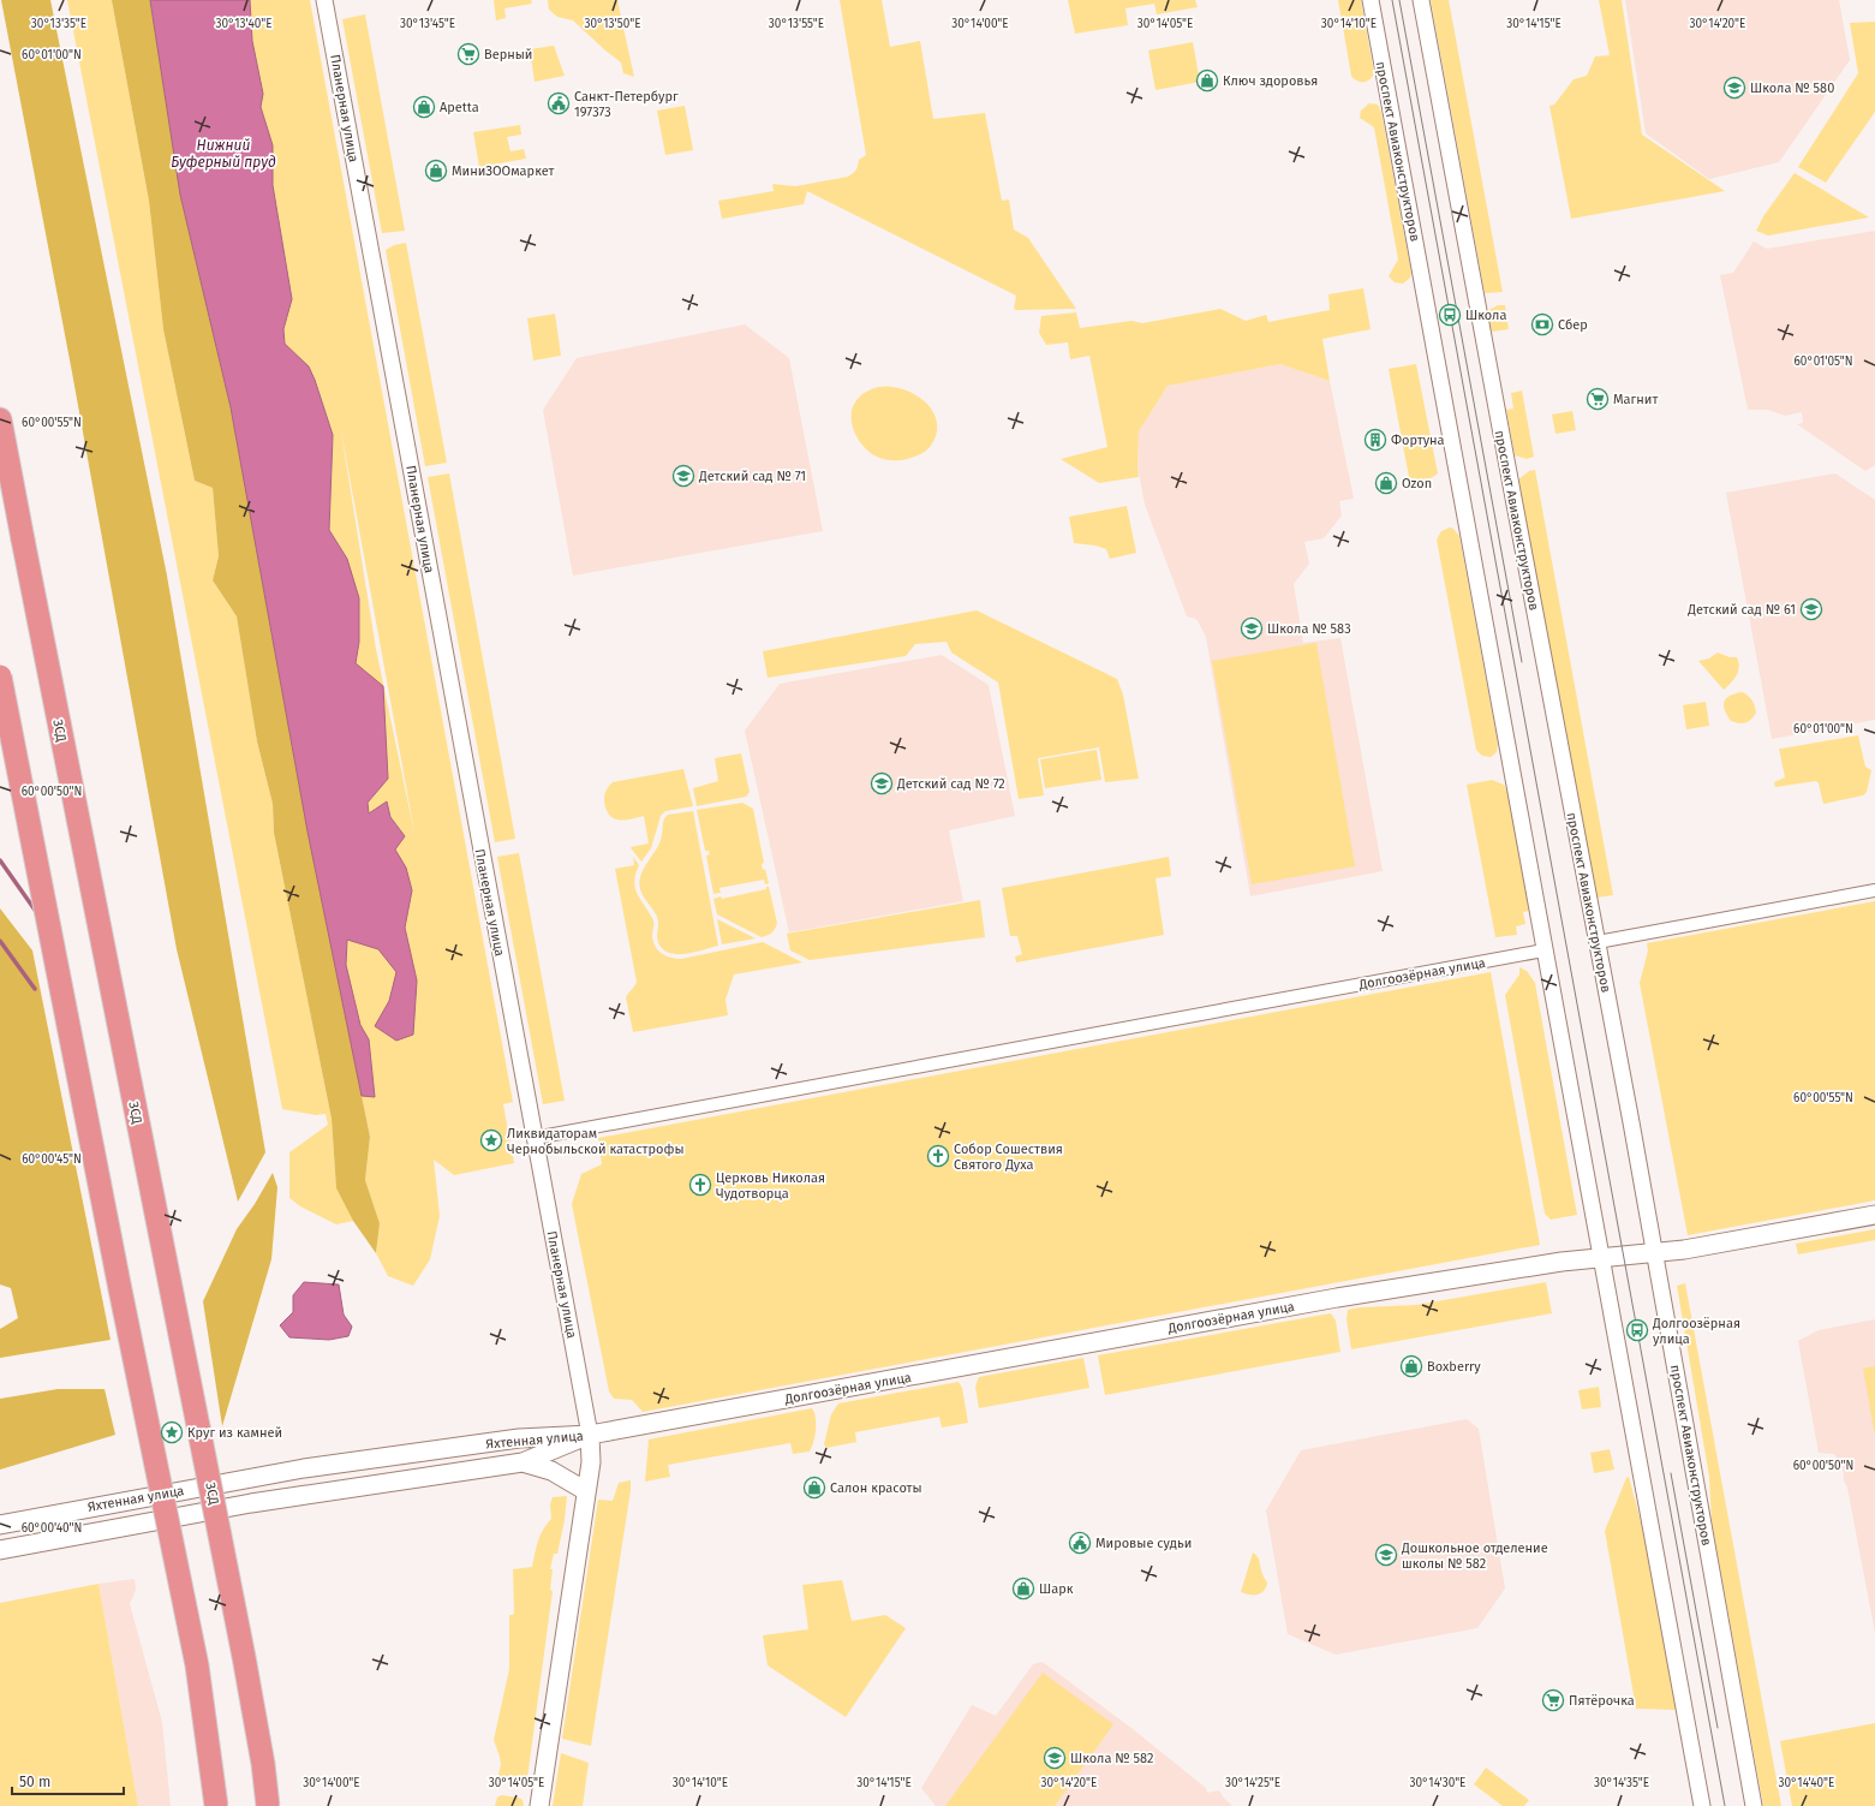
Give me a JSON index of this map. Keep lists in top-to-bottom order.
{
  "streets": {
    "highway": ["ЗСД"],
    "main road": ["Планерная улица", "Долгоозёрная улица", "Яхтенная улица"],
    "street": ["проспект Авиаконструкторов"]
  },
  "crossings": [
    ["Планерная улица", "Долгоозёрная улица"],
    ["Планерная улица", "Яхтенная улица"],
    ["проспект Авиаконструкторов", "Долгоозёрная улица"],
    ["Долгоозёрная улица", "Яхтенная улица"]
  ],
  "water": ["Нижний Буферный пруд"],
  "places": {
    "supermarket": ["Верный", "Магнит", "Пятёрочка"],
    "shop": [
      "Ключ здоровья",
      "Apetta",
      "МиниЗООмаркет",
      "Ozon",
      "Boxberry",
      "Салон красоты",
      "Шарк"
    ],
    "school or university": [
      "Школа № 580",
      "Детский сад № 71",
      "Детский сад № 61",
      "Школа № 583",
      "Детский сад № 72",
      "Дошкольное отделение школы № 582",
      "Школа № 582"
    ],
    "public building": ["Санкт-Петербург 197373", "Мировые судьи"],
    "bus stop": ["Школа", "Долгоозёрная улица"],
    "bank": ["Сбер"],
    "building": ["Фортуна"],
    "place": ["Ликвидаторам Чернобыльской катастрофы", "Круг из камней"],
    "church": ["Собор Сошествия Святого Духа", "Церковь Николая Чудотворца"]
  },
  "scale_bar": "50 m",
  "coordinates": [
    "30°13'35\"E",
    "30°13'45\"E",
    "30°13'50\"E",
    "30°13'55\"E",
    "30°14'00\"E",
    "30°14'05\"E",
    "30°14'10\"E",
    "30°14'15\"E",
    "30°14'20\"E",
    "30°13'40\"E",
    "60°01'00\"N",
    "60°01'05\"N",
    "60°00'55\"N",
    "60°00'50\"N",
    "60°00'45\"N",
    "60°00'40\"N",
    "30°14'25\"E",
    "30°14'30\"E",
    "30°14'35\"E",
    "30°14'40\"E"
  ]
}
